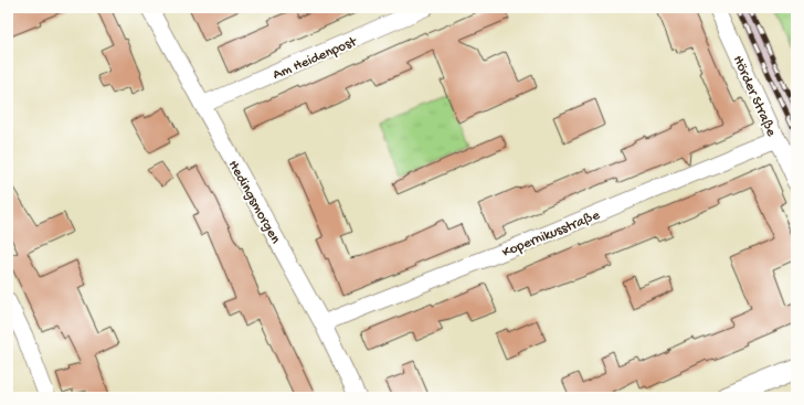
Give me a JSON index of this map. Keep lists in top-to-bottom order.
{
  "streets": {
    "street": [
      "Am Heidenpost",
      "Hörder Straße",
      "Hedingsmorgen",
      "Kopernikusstraße"
    ]
  },
  "crossings": [
    ["Am Heidenpost", "Hedingsmorgen"],
    ["Hörder Straße", "Kopernikusstraße"],
    ["Hedingsmorgen", "Kopernikusstraße"]
  ]
}
